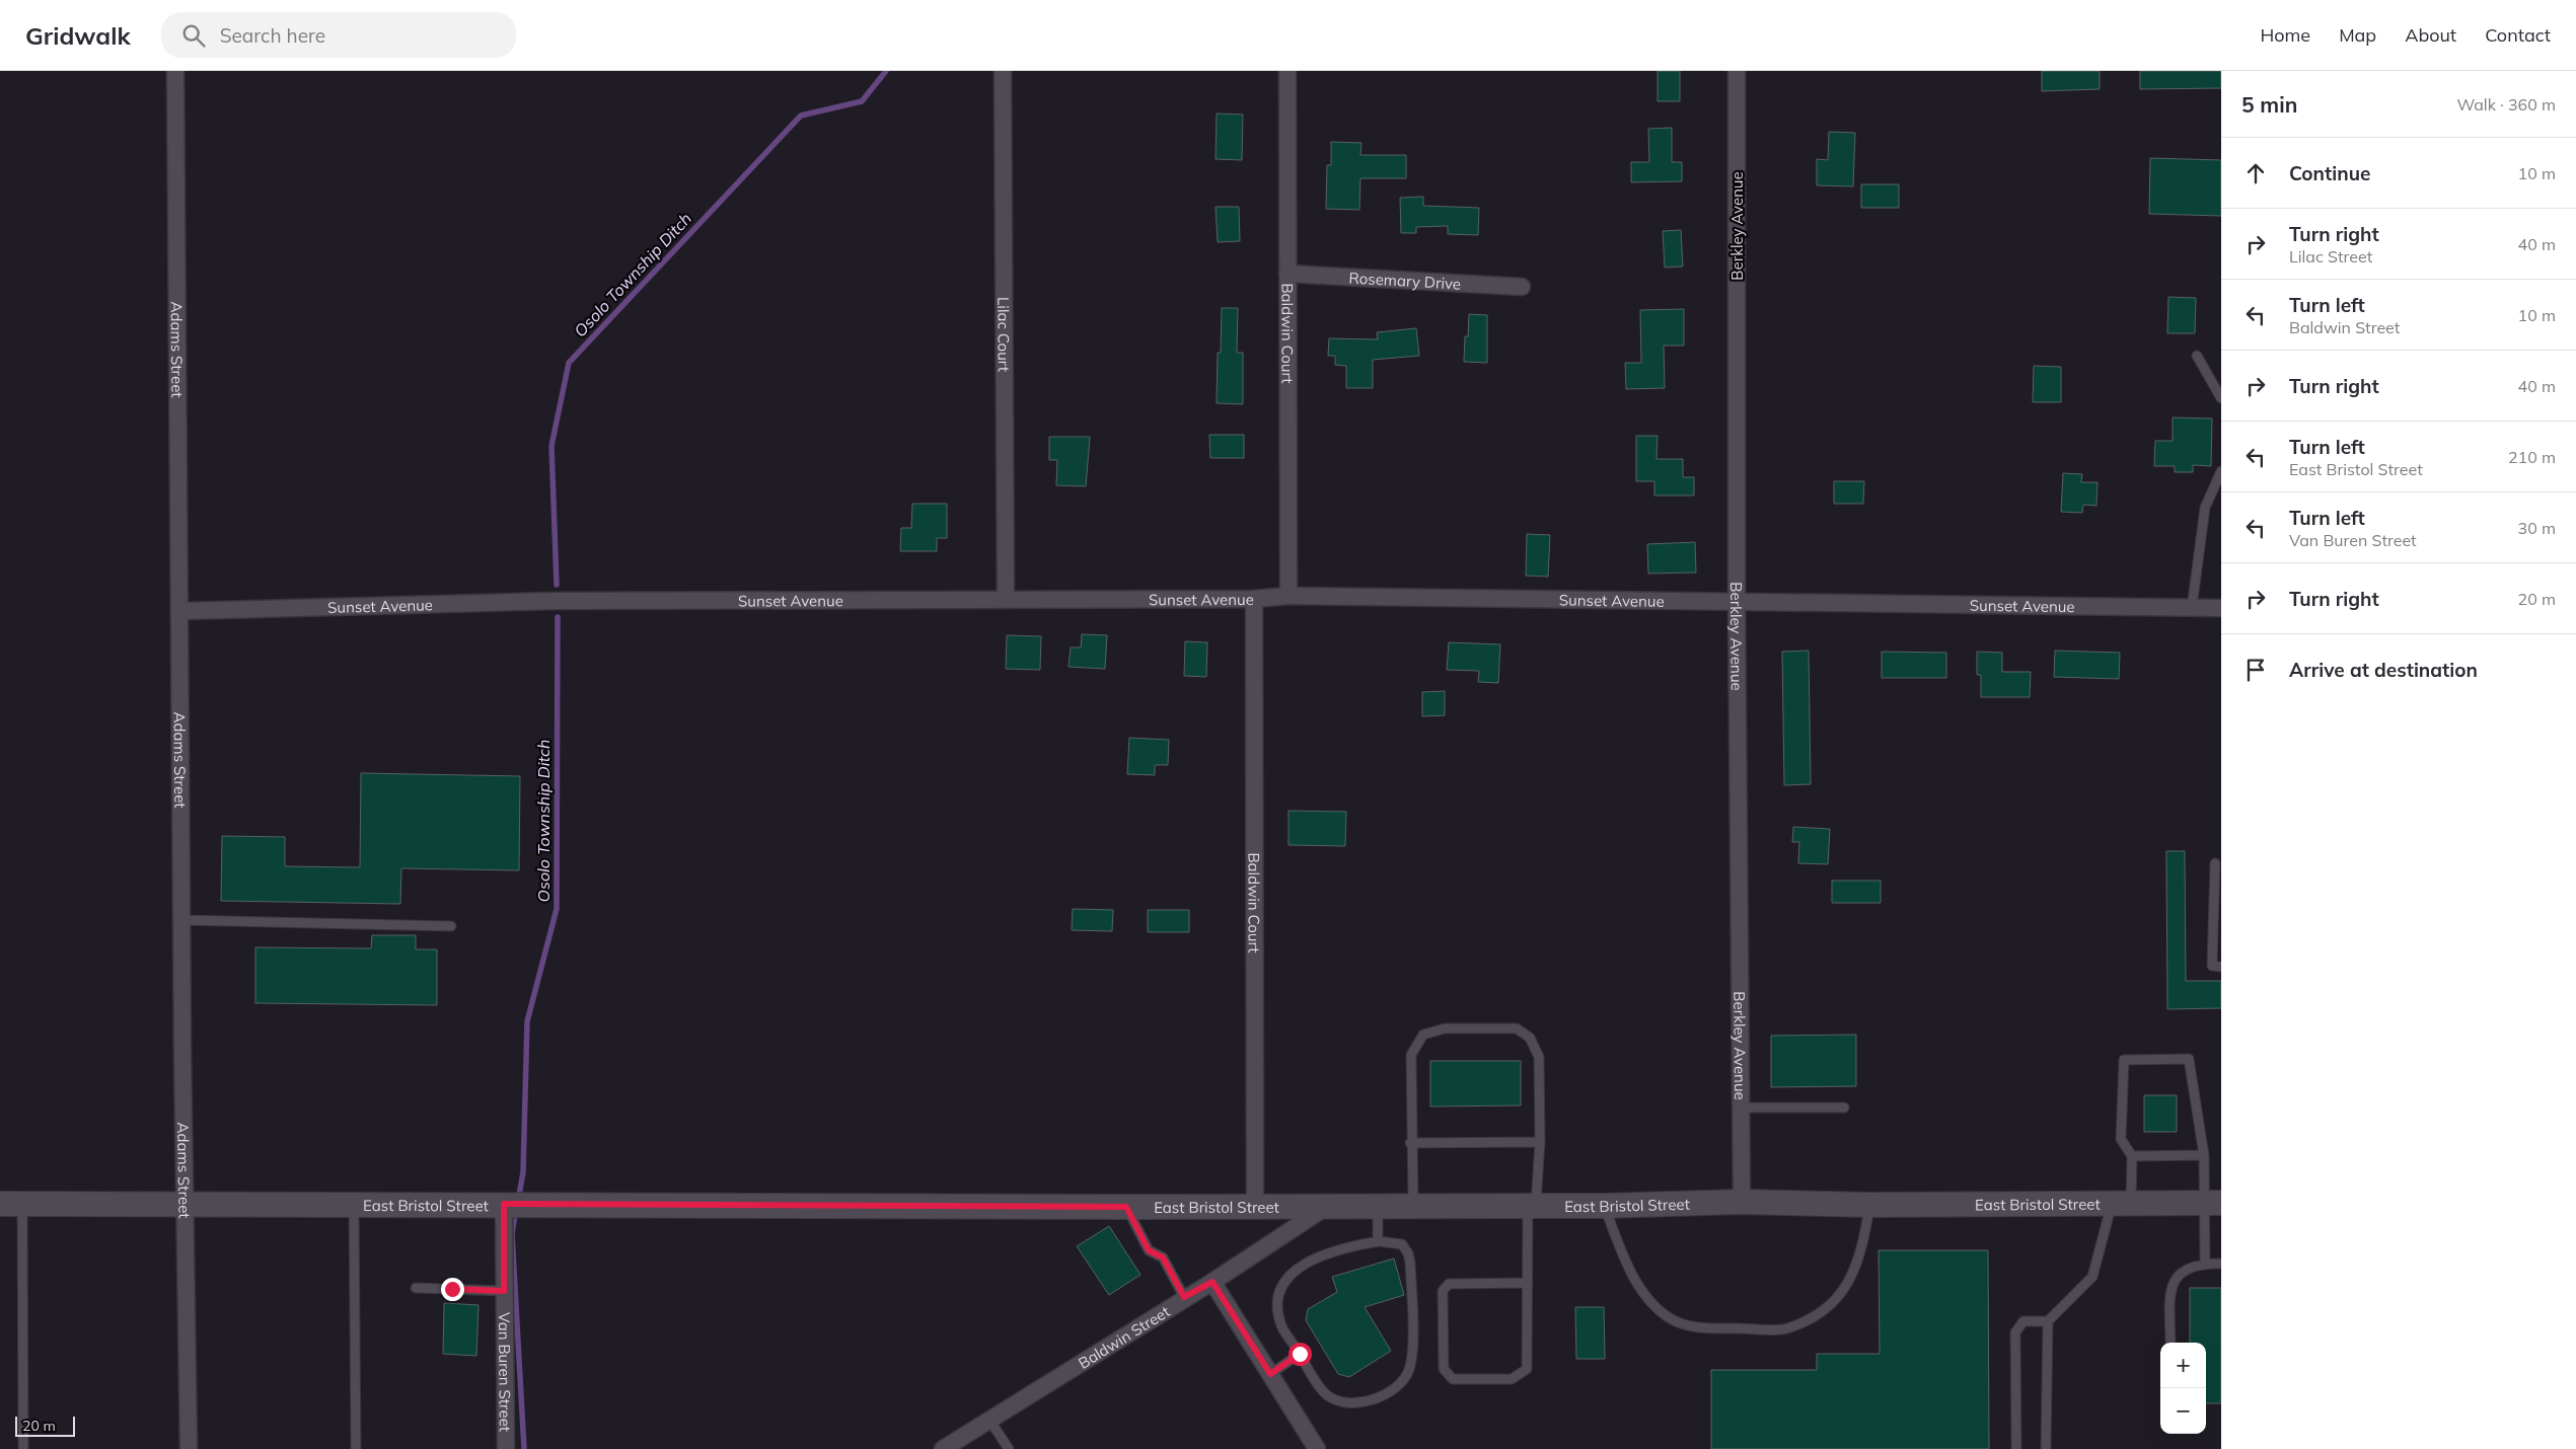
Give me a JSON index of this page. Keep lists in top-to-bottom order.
{
  "streets": {
    "main road": ["East Bristol Street"],
    "street": [
      "Berkley Avenue",
      "Rosemary Drive",
      "Baldwin Court",
      "Lilac Court",
      "Adams Street",
      "Sunset Avenue",
      "Baldwin Street",
      "Van Buren Street"
    ]
  },
  "crossings": [
    ["Berkley Avenue", "Sunset Avenue"],
    ["Berkley Avenue", "East Bristol Street"],
    ["Rosemary Drive", "Baldwin Court"],
    ["Baldwin Court", "Sunset Avenue"],
    ["Baldwin Court", "East Bristol Street"],
    ["Lilac Court", "Sunset Avenue"],
    ["Adams Street", "Sunset Avenue"],
    ["Adams Street", "East Bristol Street"],
    ["East Bristol Street", "Baldwin Street"],
    ["East Bristol Street", "Van Buren Street"]
  ],
  "water": ["Osolo Township Ditch"],
  "scale_bar": "20 m",
  "page": {
    "header": "Gridwalk",
    "search": "Search here",
    "nav": [
      "Home",
      "Map",
      "About",
      "Contact"
    ],
    "heading": ["5 min", "Walk · 360 m"],
    "list": [
      ["Continue", "10 m"],
      ["Turn right", "Lilac Street", "40 m"],
      ["Turn left", "Baldwin Street", "10 m"],
      ["Turn right", "40 m"],
      ["Turn left", "East Bristol Street", "210 m"],
      ["Turn left", "Van Buren Street", "30 m"],
      ["Turn right", "20 m"],
      "Arrive at destination"
    ],
    "map_buttons": ["+", "−"],
    "scale": "20 m"
  }
}
